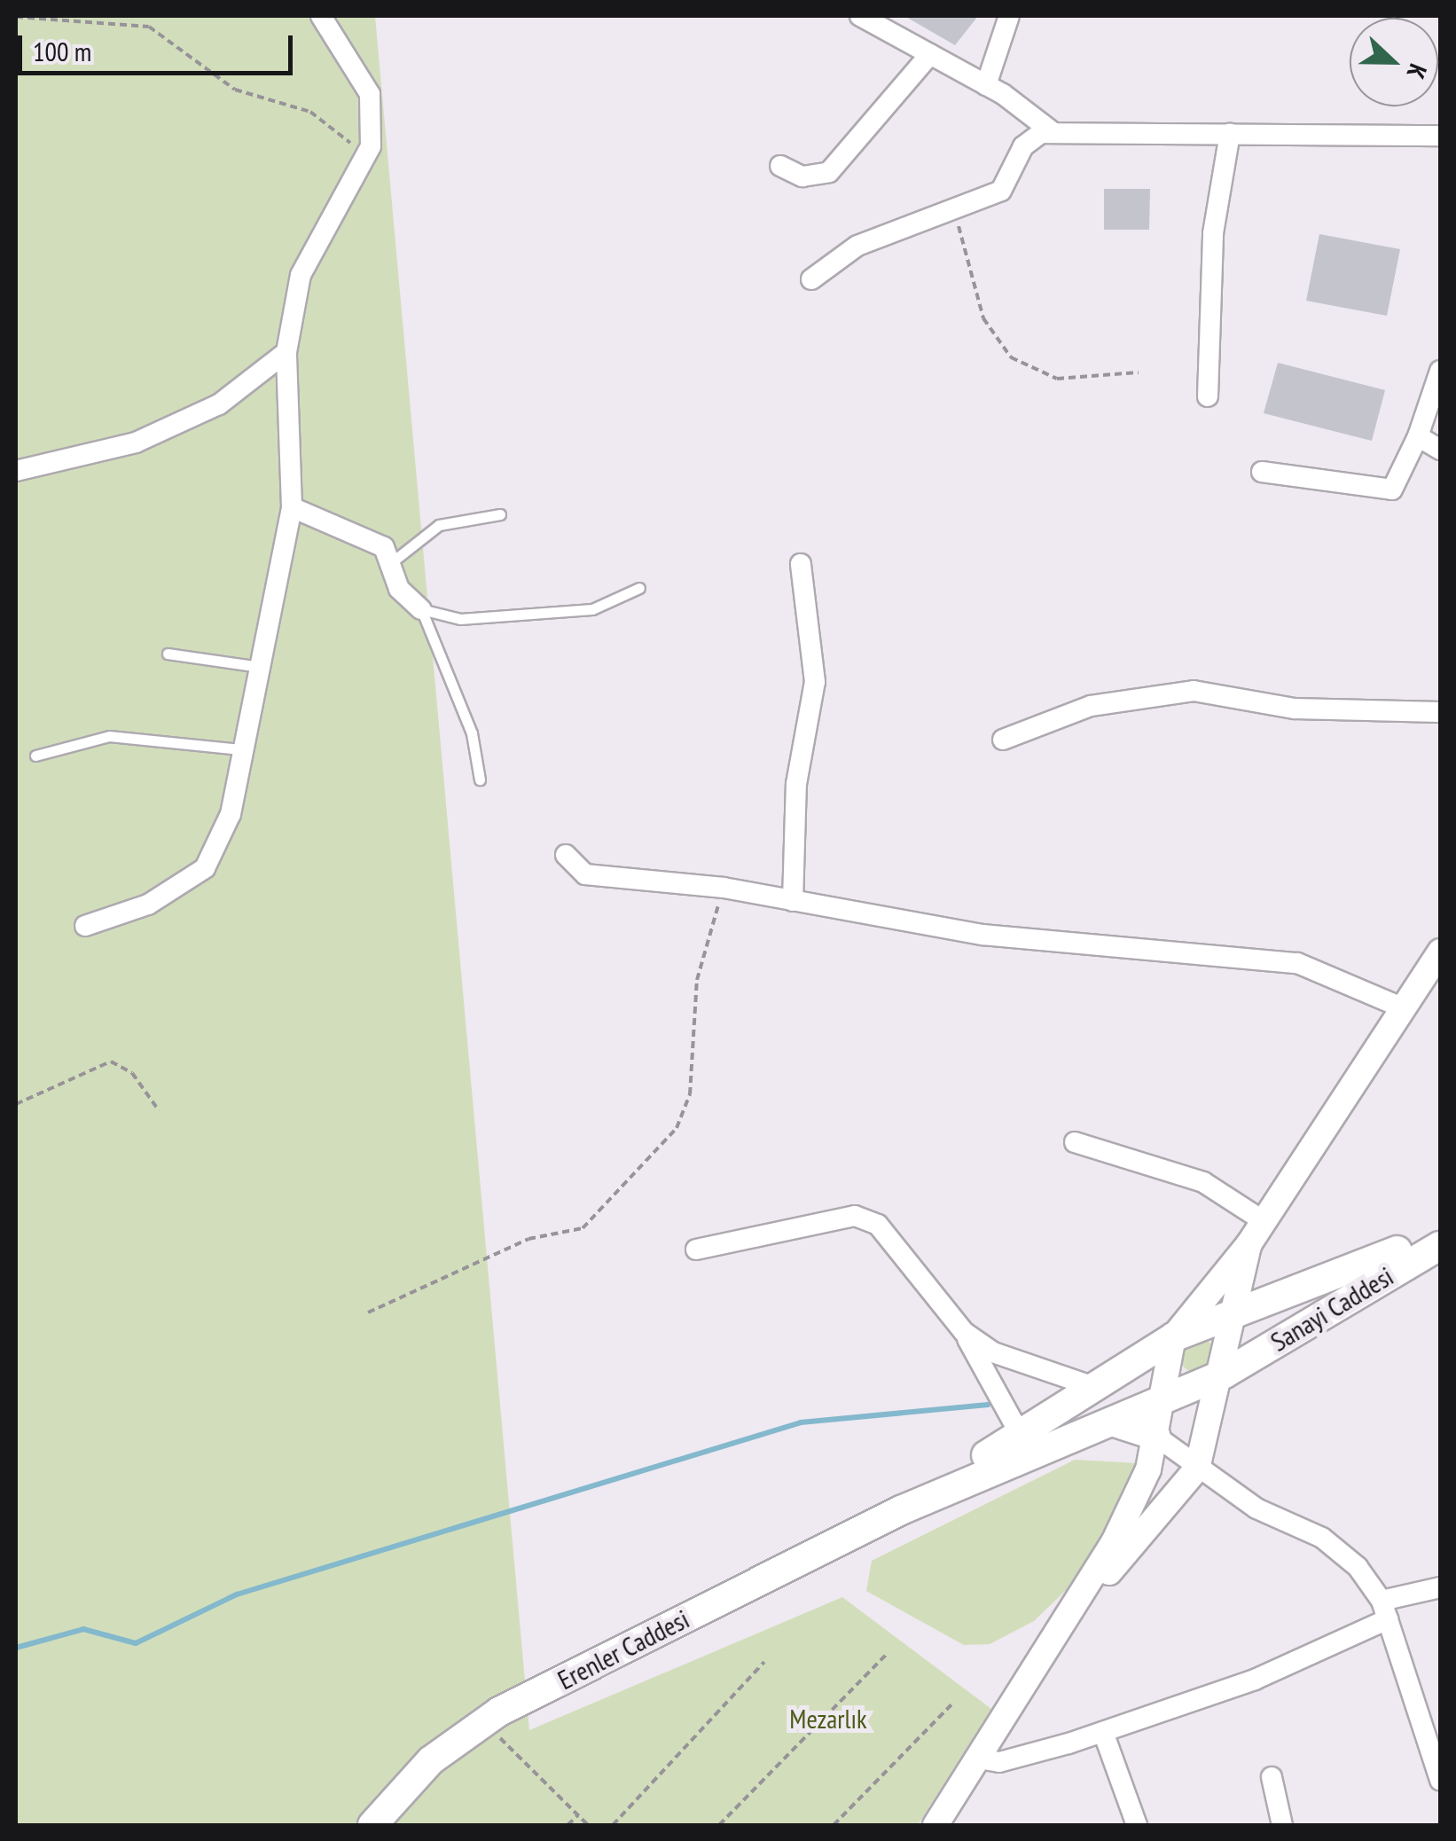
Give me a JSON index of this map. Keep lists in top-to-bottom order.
{
  "streets": {
    "main road": ["Sanayi Caddesi", "Erenler Caddesi"]
  },
  "crossings": [
    ["Sanayi Caddesi", "Erenler Caddesi"]
  ],
  "parks": ["Mezarlık"],
  "scale_bar": "100 m",
  "north": "right"
}
